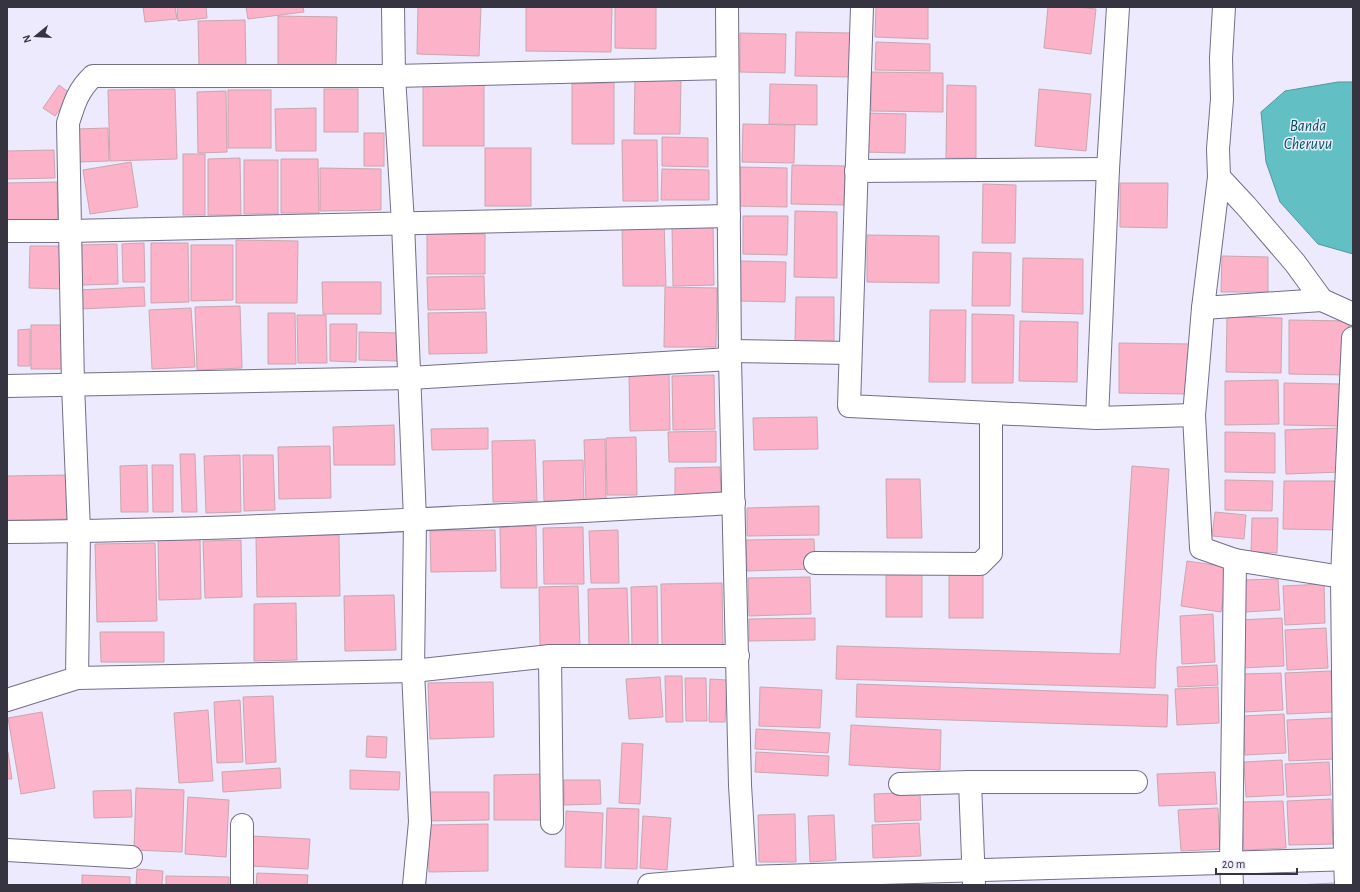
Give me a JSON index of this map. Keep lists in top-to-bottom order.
{
  "water": ["Banda Cheruvu"],
  "scale_bar": "20 m",
  "north": "left"
}
